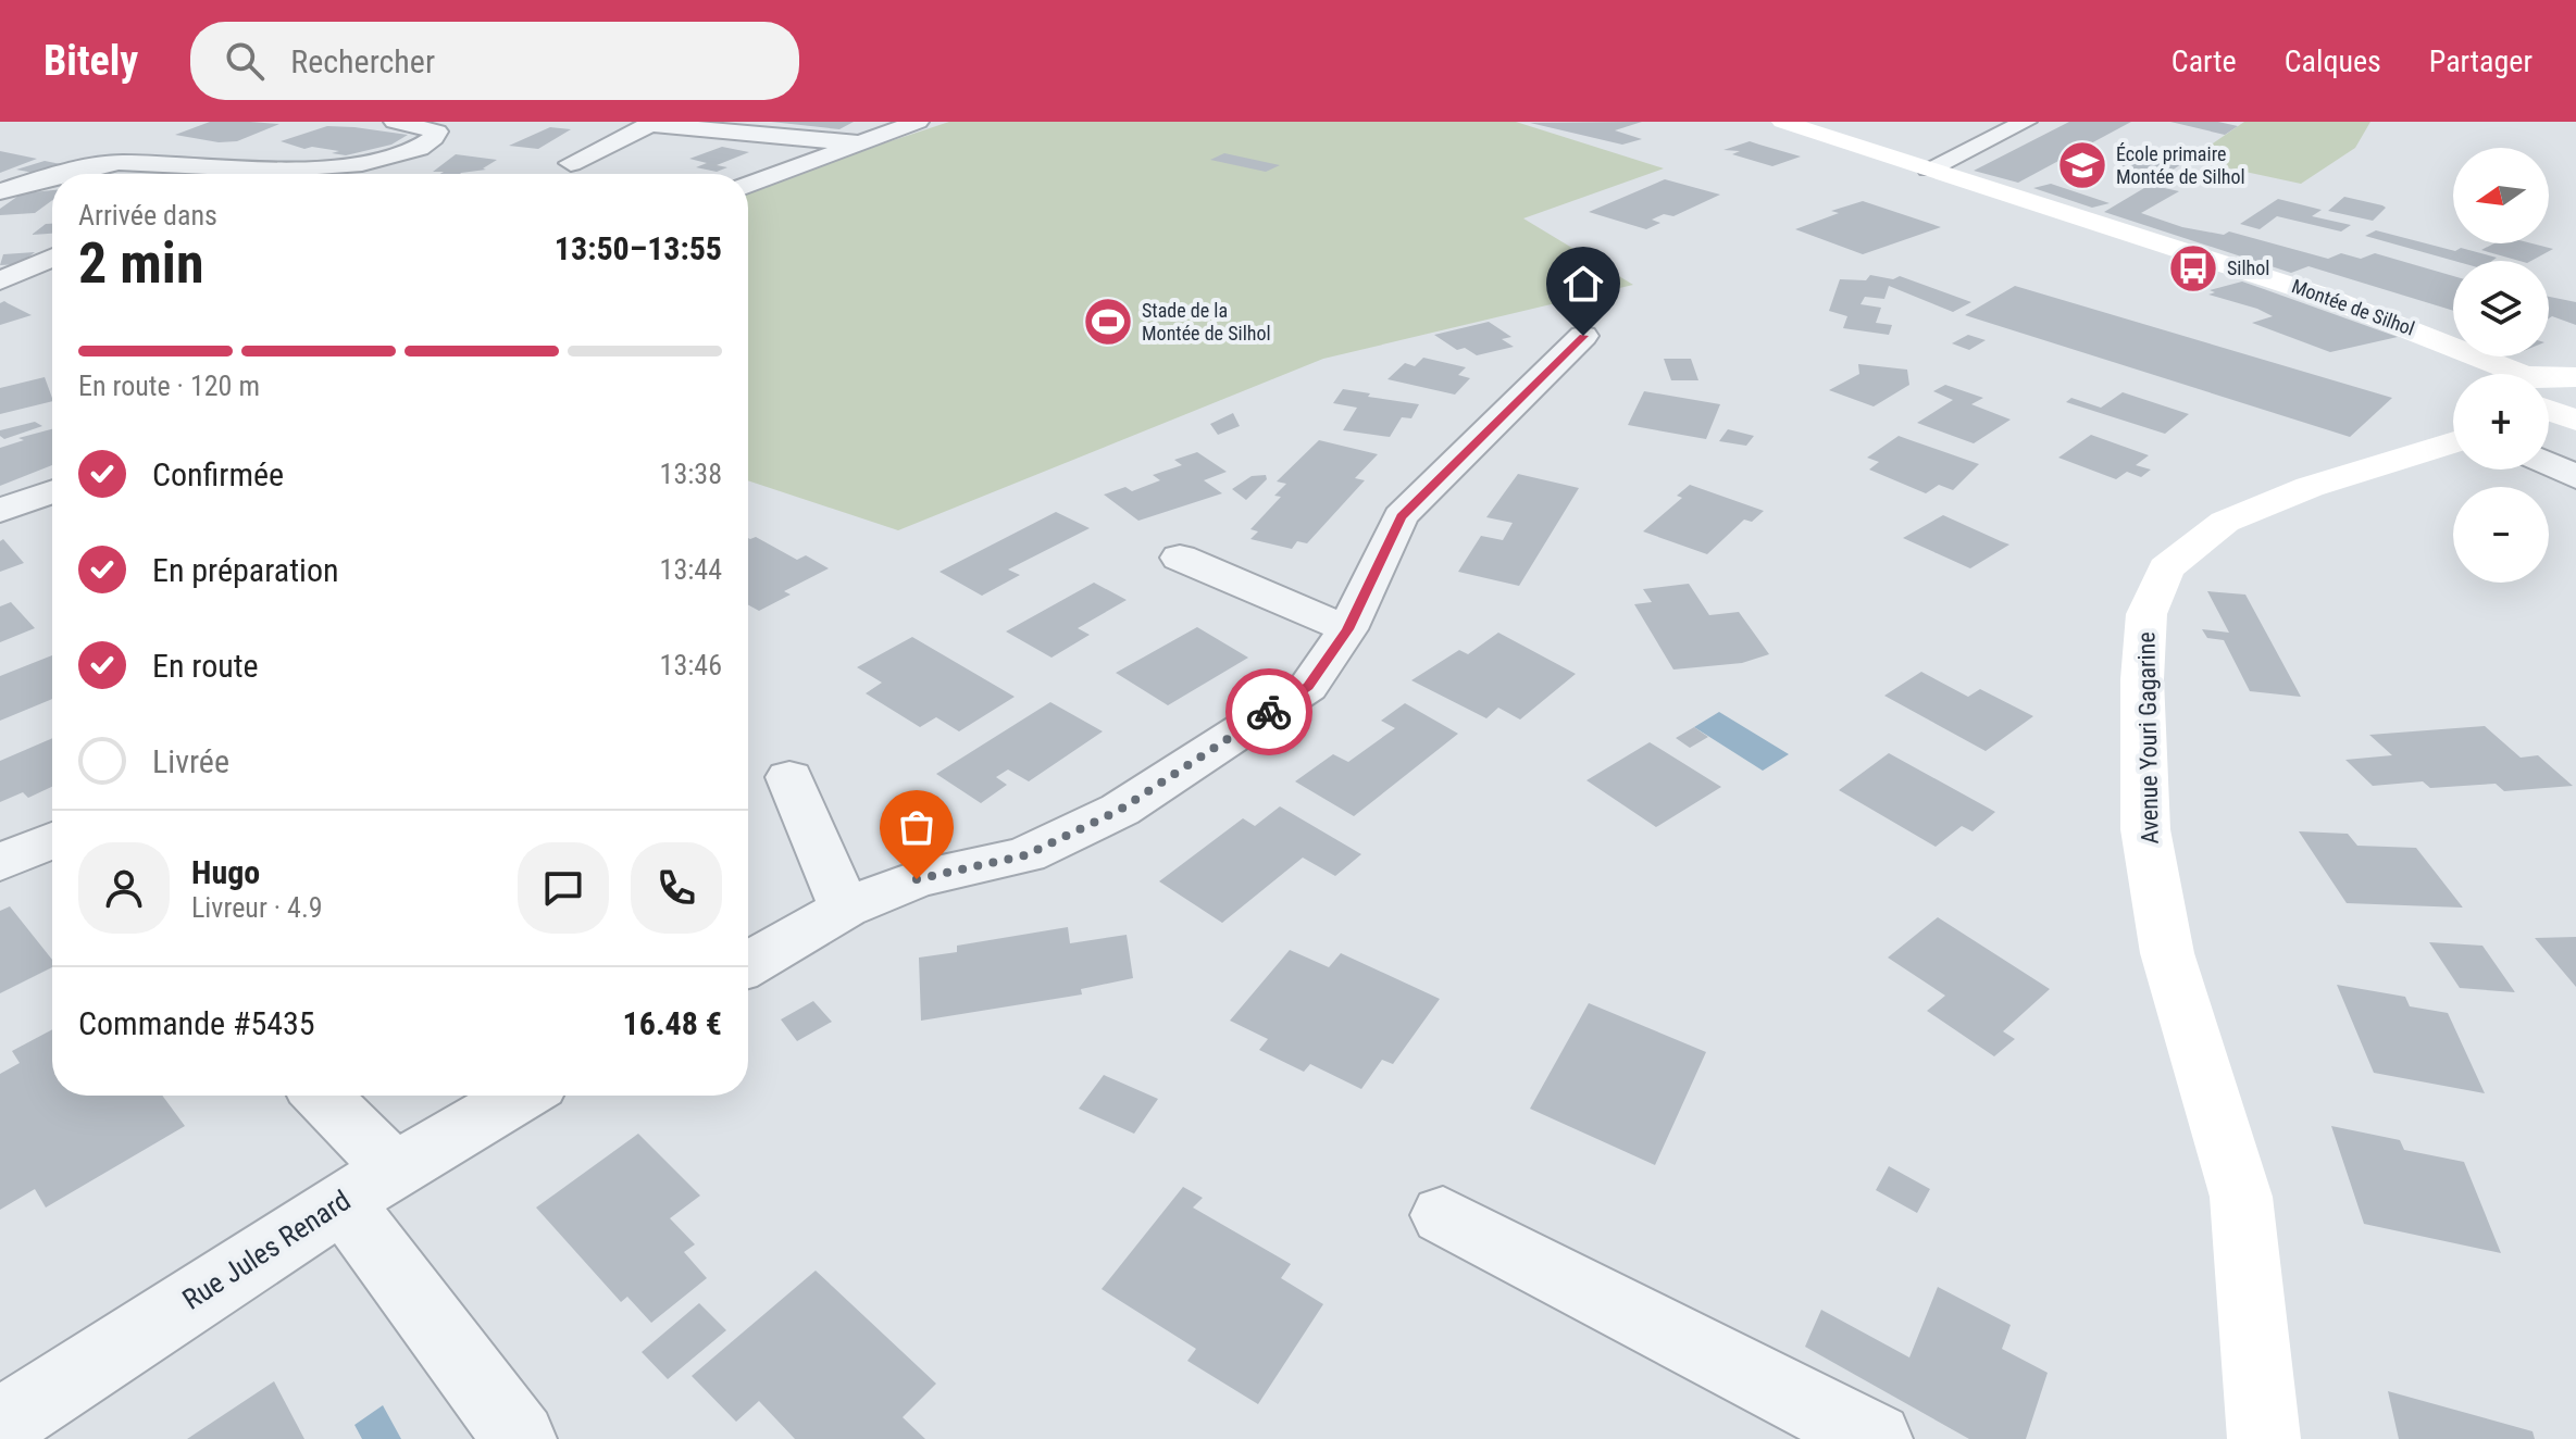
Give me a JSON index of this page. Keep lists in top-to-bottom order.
{
  "streets": {
    "street": ["Montée de Silhol", "Avenue Youri Gagarine", "Rue Jules Renard"]
  },
  "places": {
    "school or university": ["École primaire Montée de Silhol"],
    "bus stop": ["Silhol"],
    "sports": ["Stade de la Montée de Silhol"]
  },
  "north": "left",
  "page": {
    "header": "Bitely",
    "search": "Rechercher",
    "nav": ["Carte", "Calques", "Partager"],
    "map_buttons": ["+", "−"],
    "heading": ["2 min", "Arrivée dans", "13:50–13:55"],
    "panel": [
      "Hugo",
      "Livreur · 4.9",
      "Commande #5435",
      "16.48 €"
    ],
    "bar": "En route · 120 m",
    "list": [
      ["Confirmée", "13:38"],
      ["En préparation", "13:44"],
      ["En route", "13:46"],
      "Livrée"
    ]
  }
}
